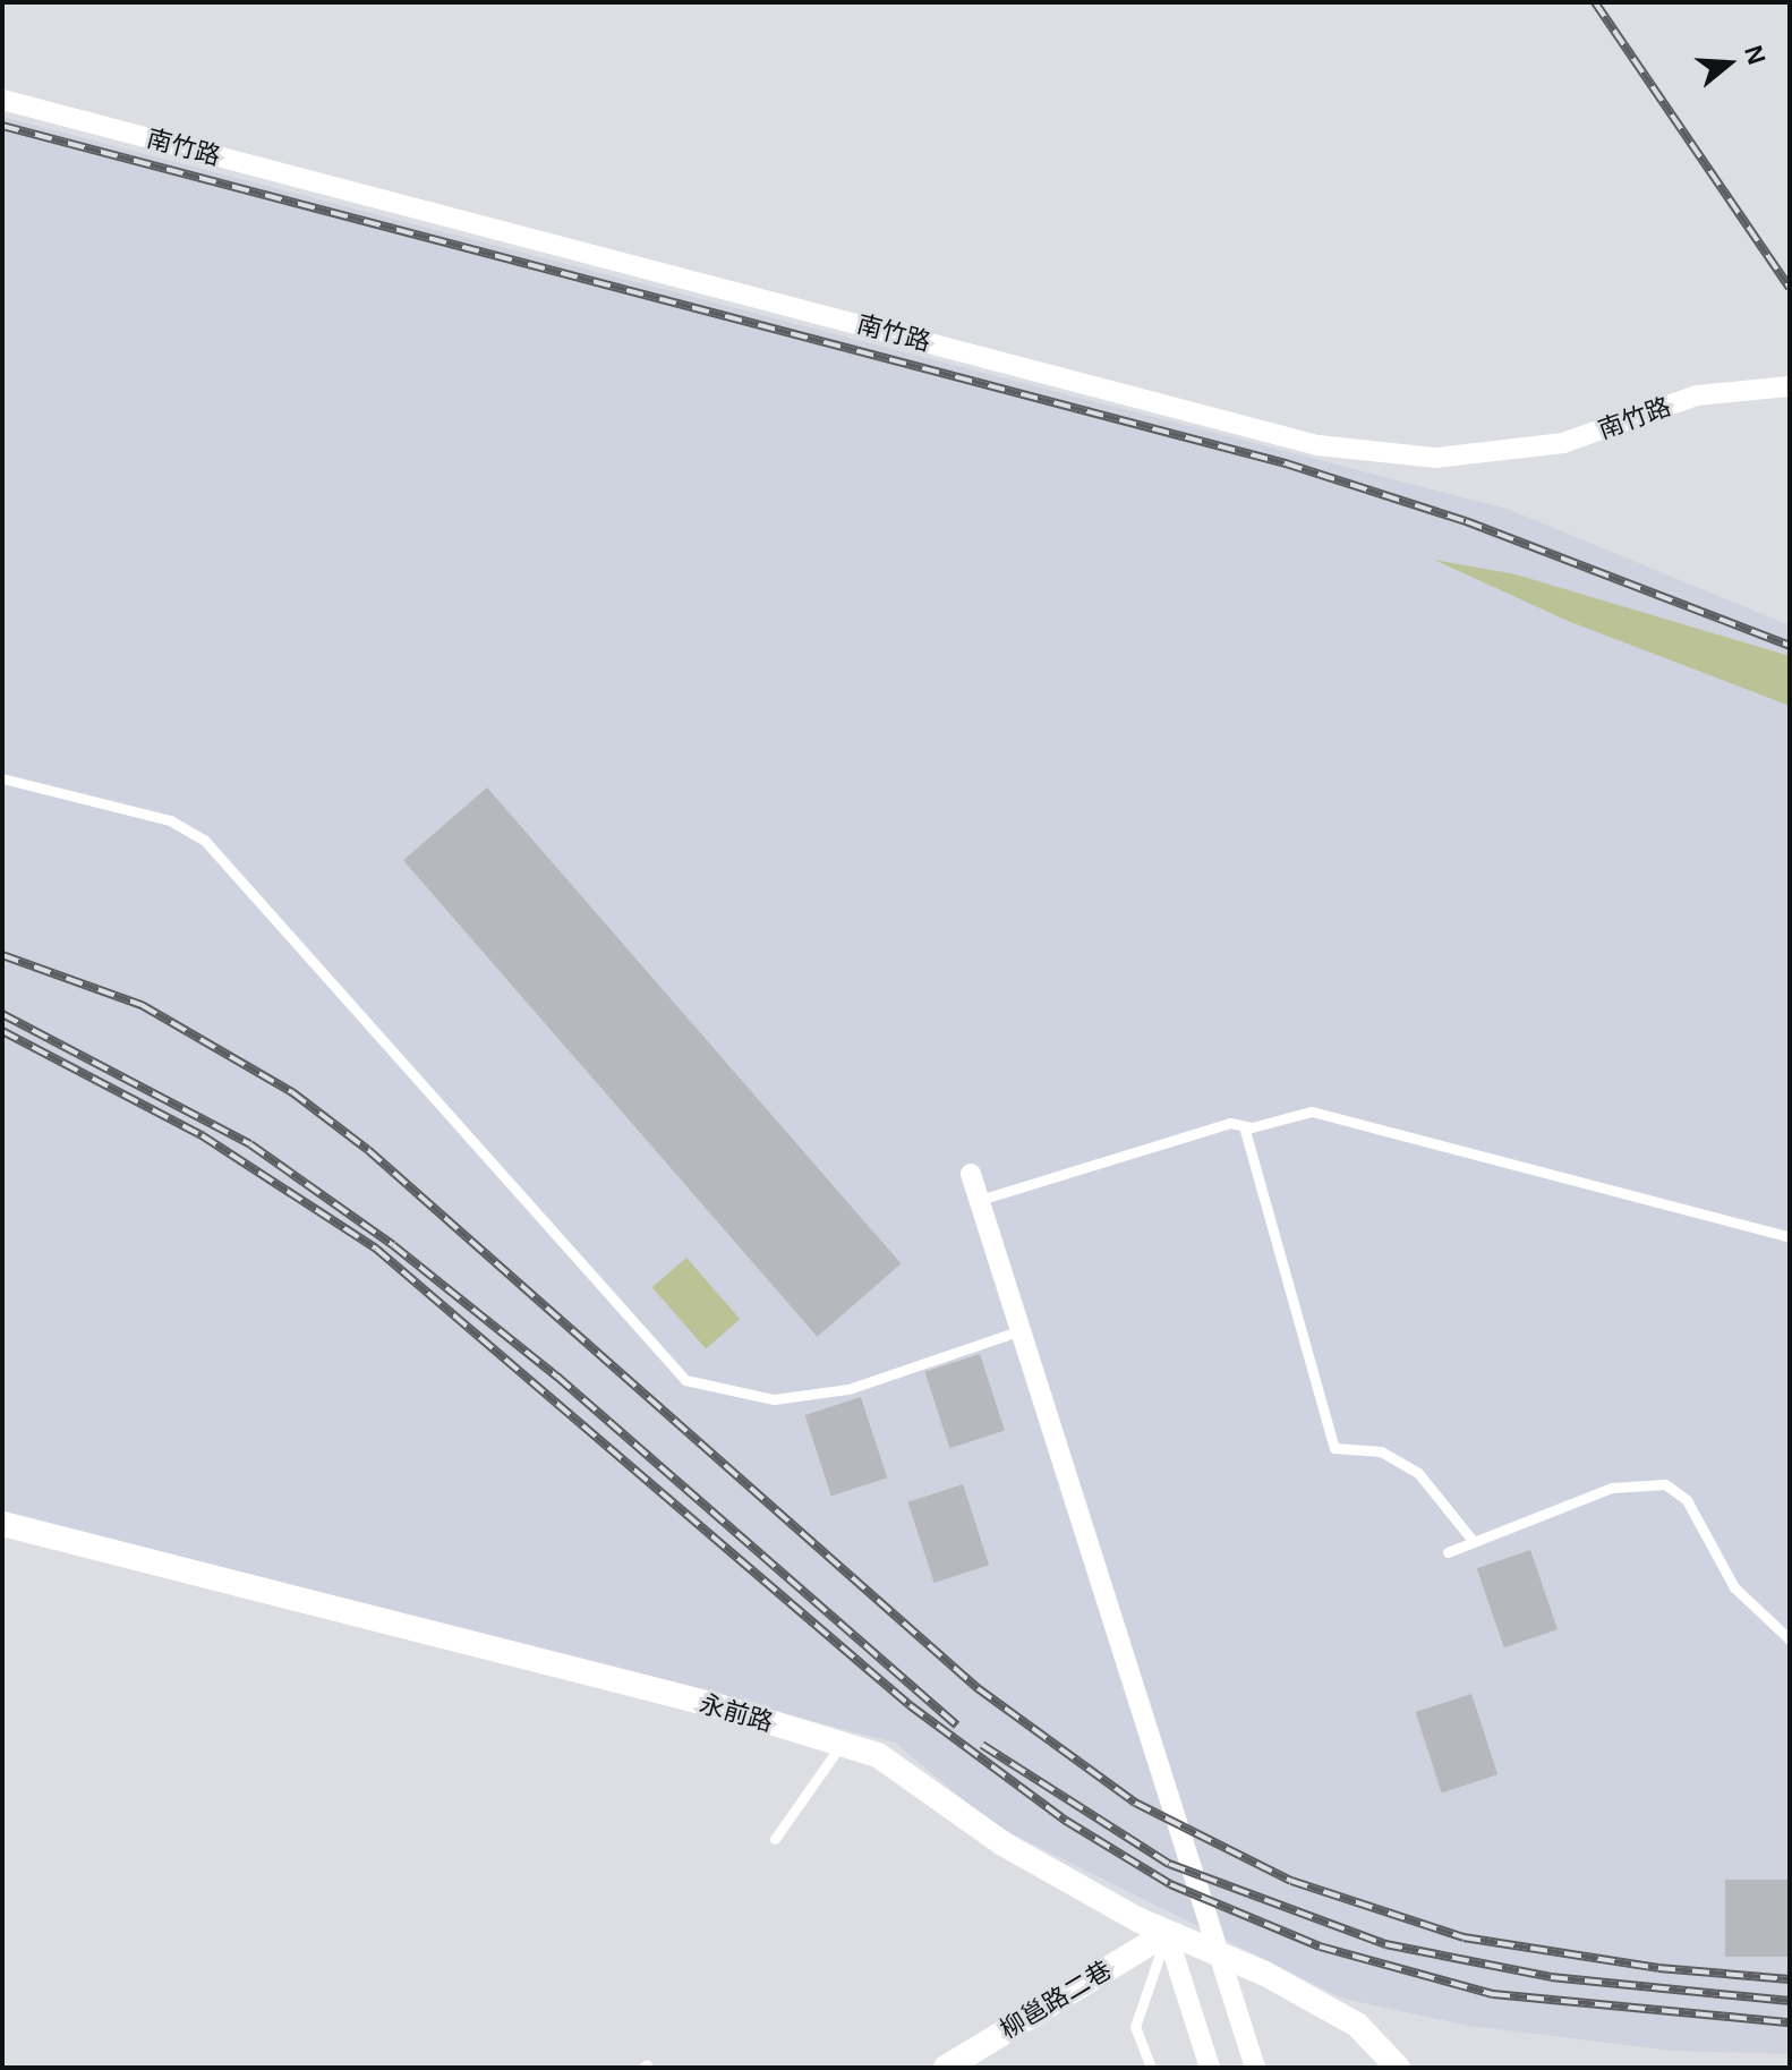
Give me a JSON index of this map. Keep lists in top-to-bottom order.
{
  "streets": {
    "street": ["南竹路", "永前路", "柳邕路二巷"]
  },
  "crossings": [
    ["永前路", "柳邕路二巷"]
  ],
  "north": "right"
}
